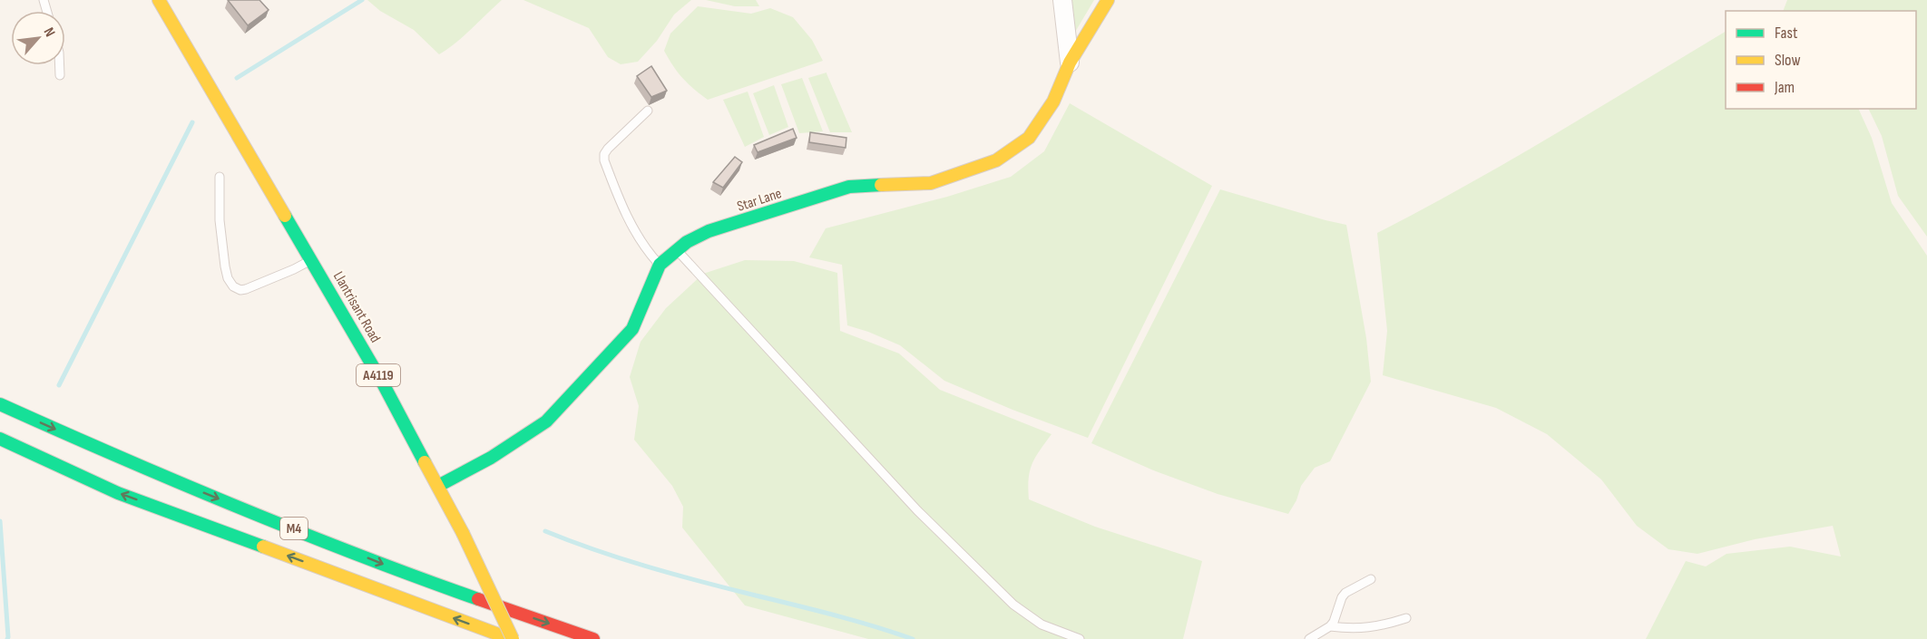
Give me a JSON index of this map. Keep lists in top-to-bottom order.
{
  "streets": {
    "main road": [
      "Star Lane",
      "Llantrisant Road",
      "A4119",
      "M4"
    ]
  },
  "crossings": [
    ["Star Lane", "Llantrisant Road"],
    ["Llantrisant Road", "M4"]
  ],
  "legend": ["Fast", "Slow", "Jam"],
  "north": "top right"
}
